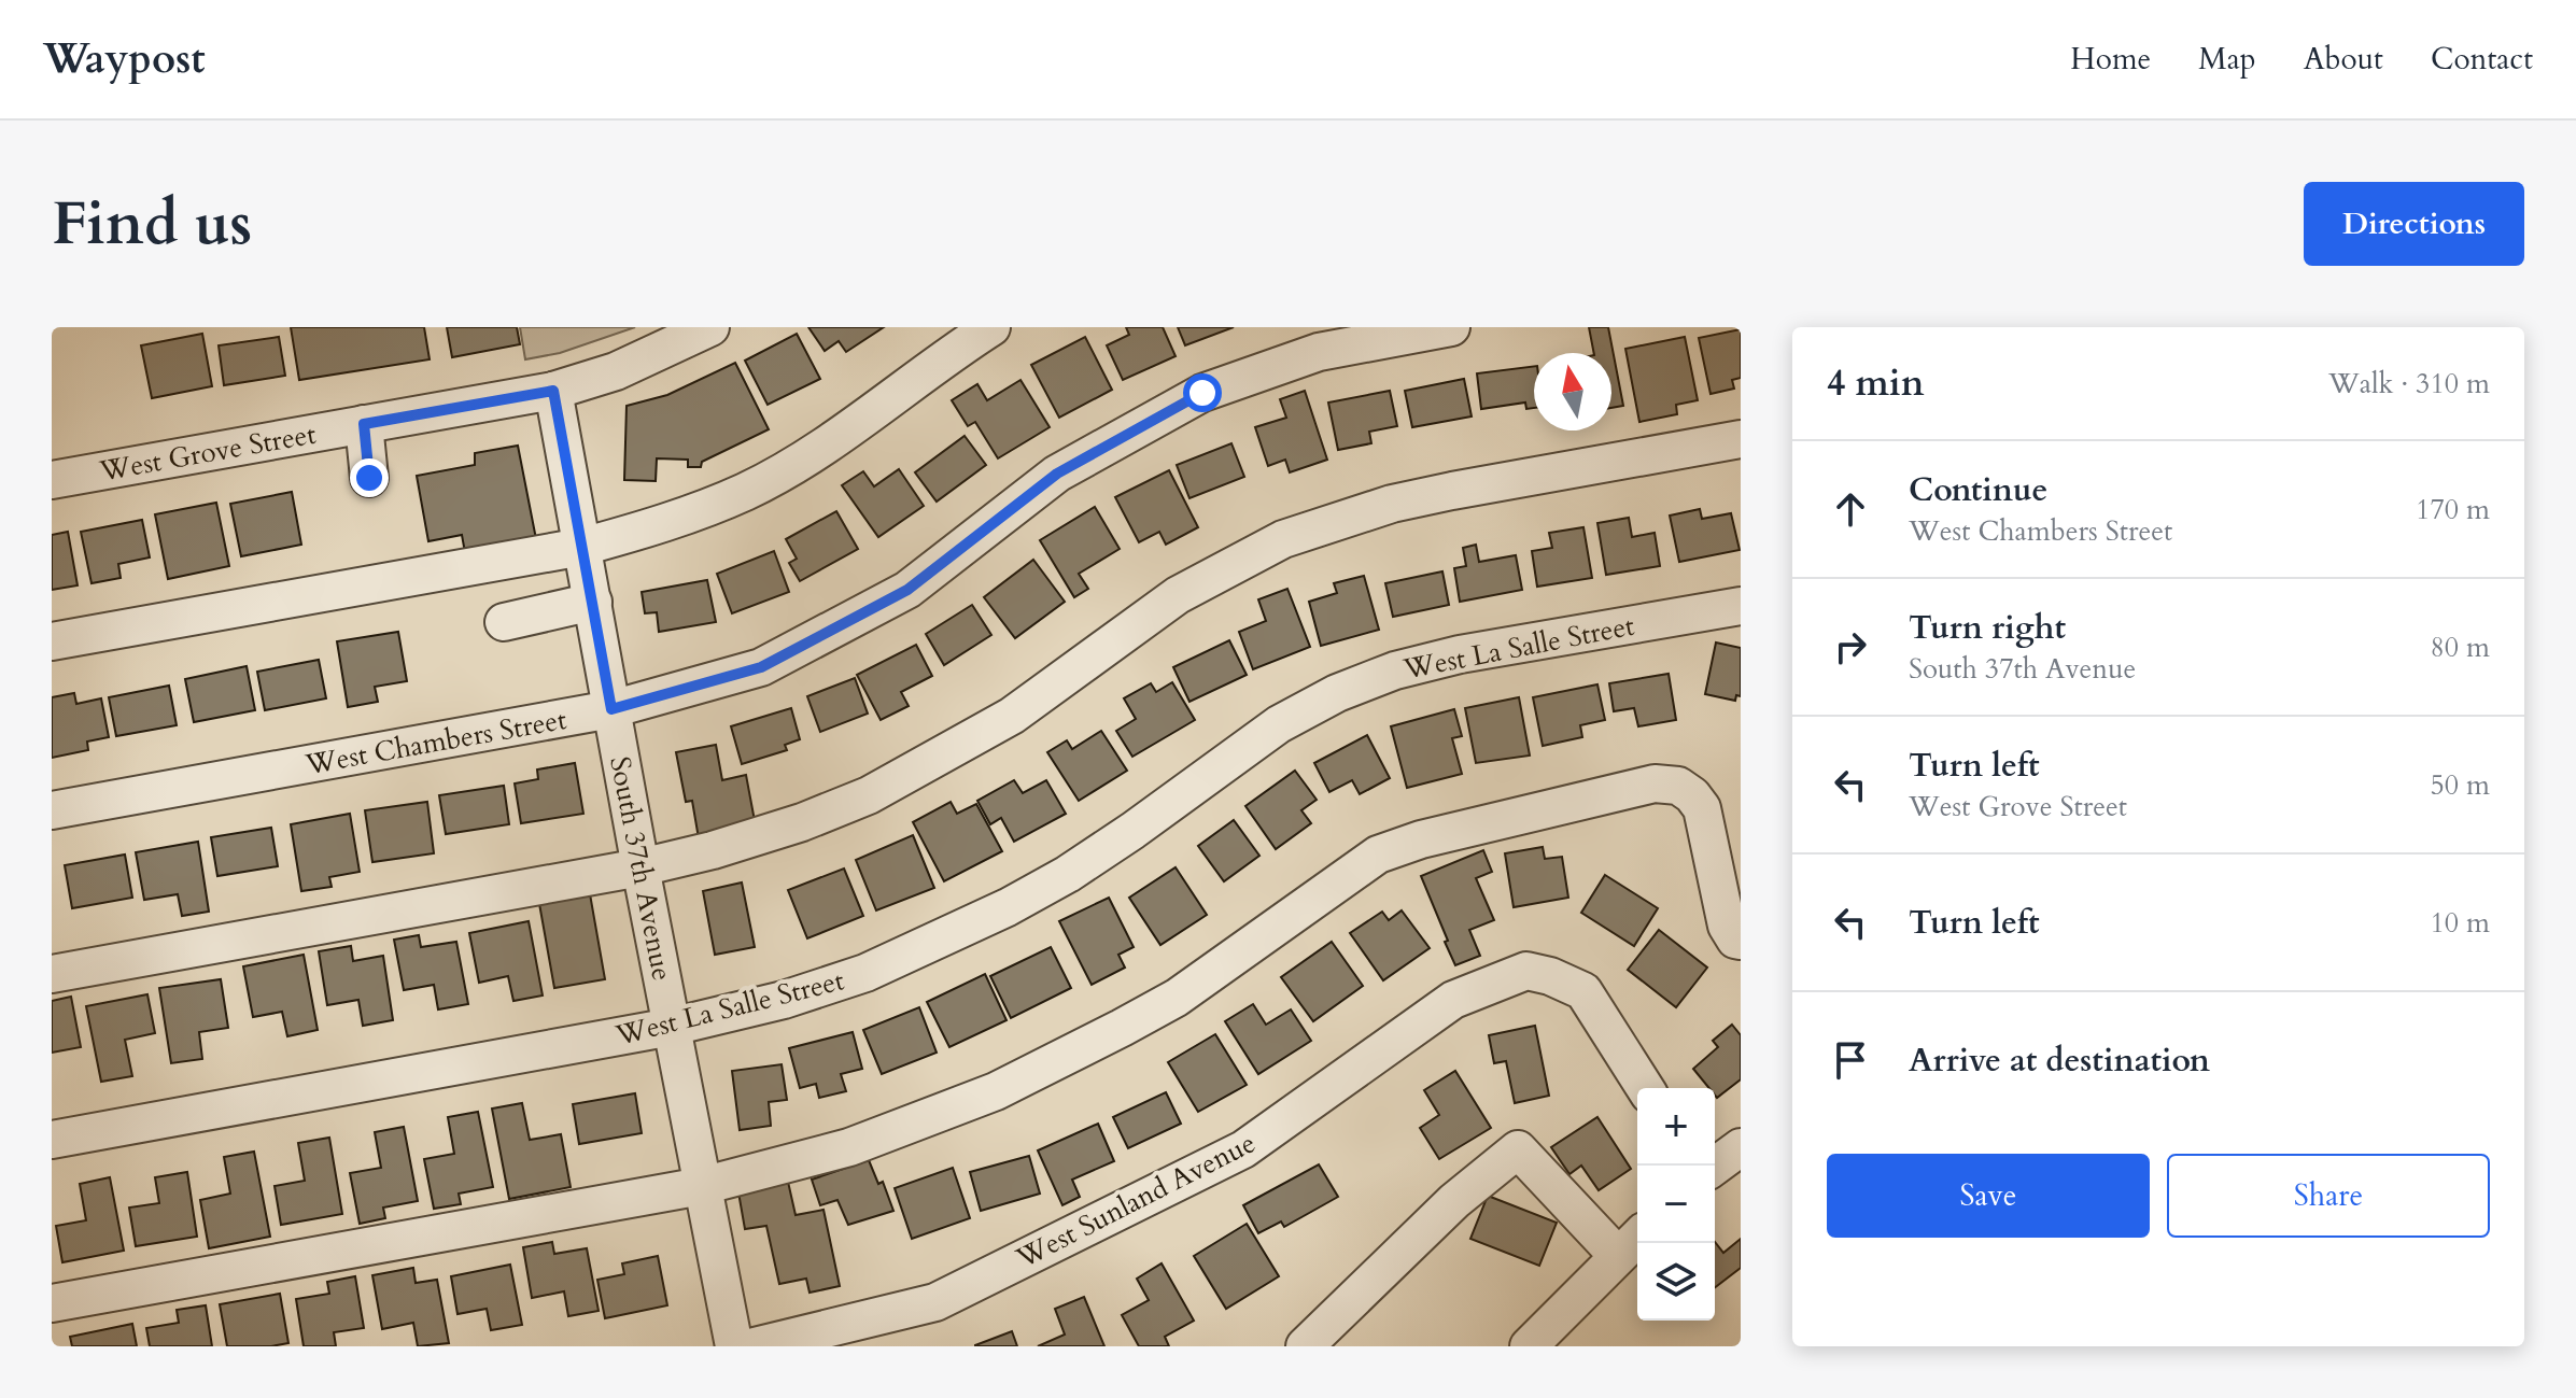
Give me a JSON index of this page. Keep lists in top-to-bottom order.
{
  "streets": {
    "street": [
      "West Grove Street",
      "West La Salle Street",
      "West Chambers Street",
      "South 37th Avenue",
      "West Sunland Avenue"
    ]
  },
  "crossings": [
    ["West Grove Street", "South 37th Avenue"],
    ["West La Salle Street", "South 37th Avenue"],
    ["West Chambers Street", "South 37th Avenue"]
  ],
  "north": "top",
  "page": {
    "header": "Waypost",
    "nav": [
      "Home",
      "Map",
      "About",
      "Contact"
    ],
    "buttons": [
      "Directions",
      ["Save", "Share"]
    ],
    "title": "Find us",
    "heading": ["4 min", "Walk · 310 m"],
    "list": [
      ["Continue", "West Chambers Street", "170 m"],
      ["Turn right", "South 37th Avenue", "80 m"],
      ["Turn left", "West Grove Street", "50 m"],
      ["Turn left", "10 m"],
      "Arrive at destination"
    ],
    "map_buttons": ["+", "−"]
  }
}
